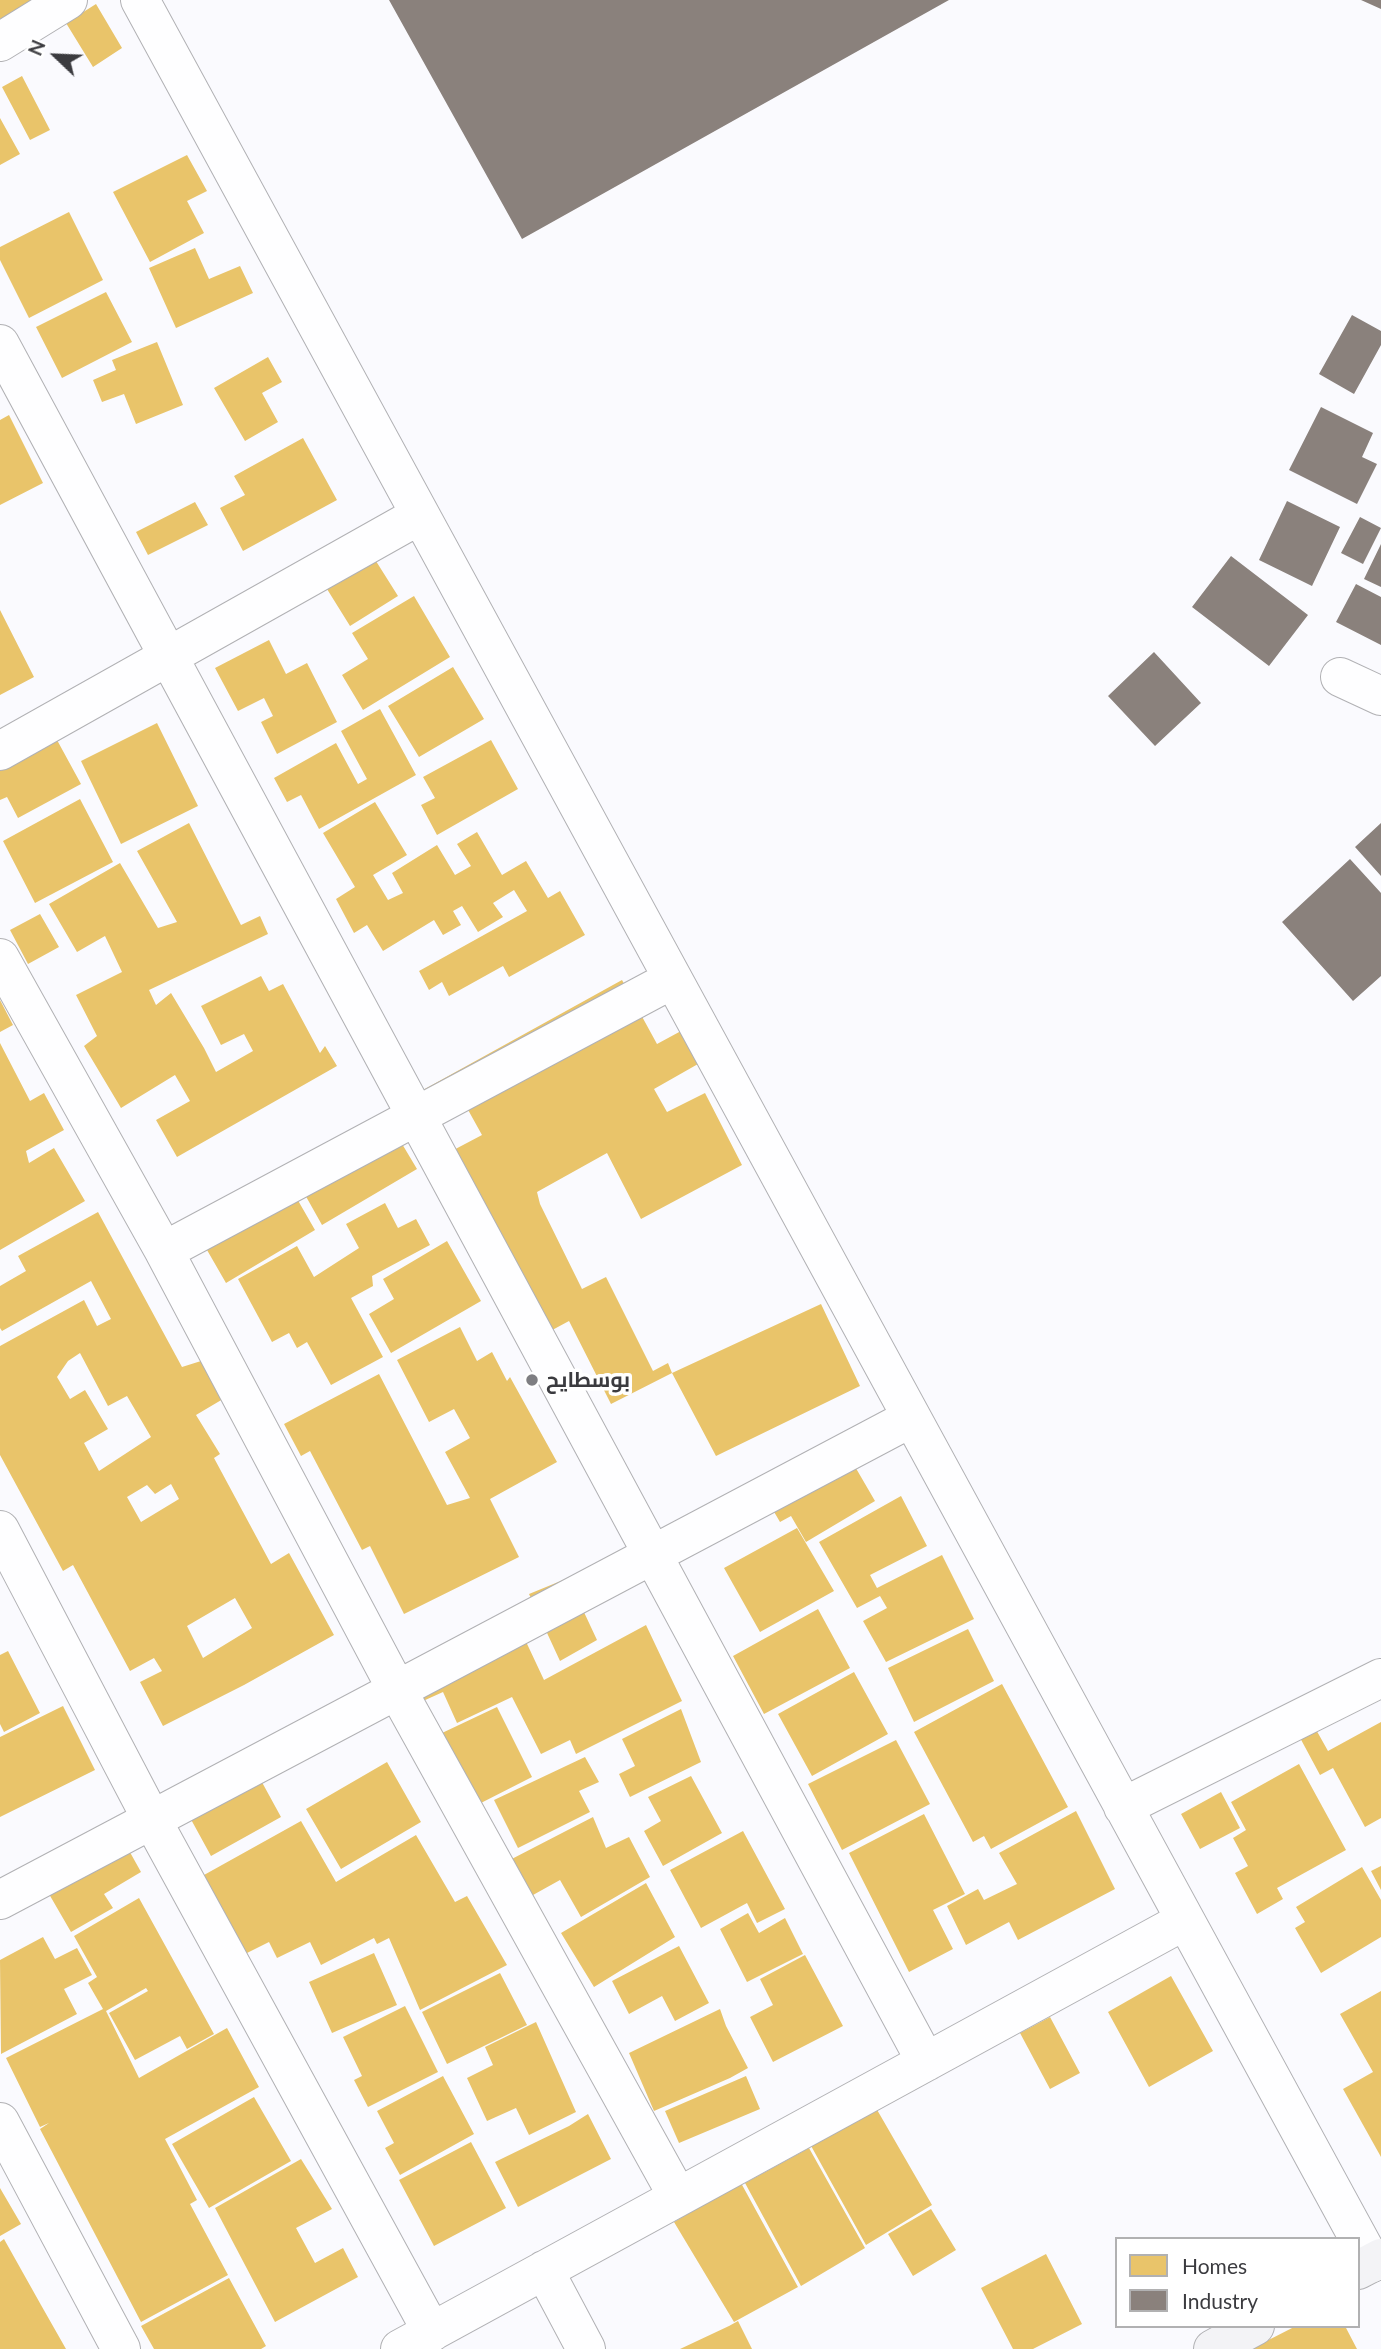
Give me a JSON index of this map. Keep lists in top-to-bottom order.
{
  "places": ["بوسطايح"],
  "legend": ["Homes", "Industry"],
  "north": "top left"
}
